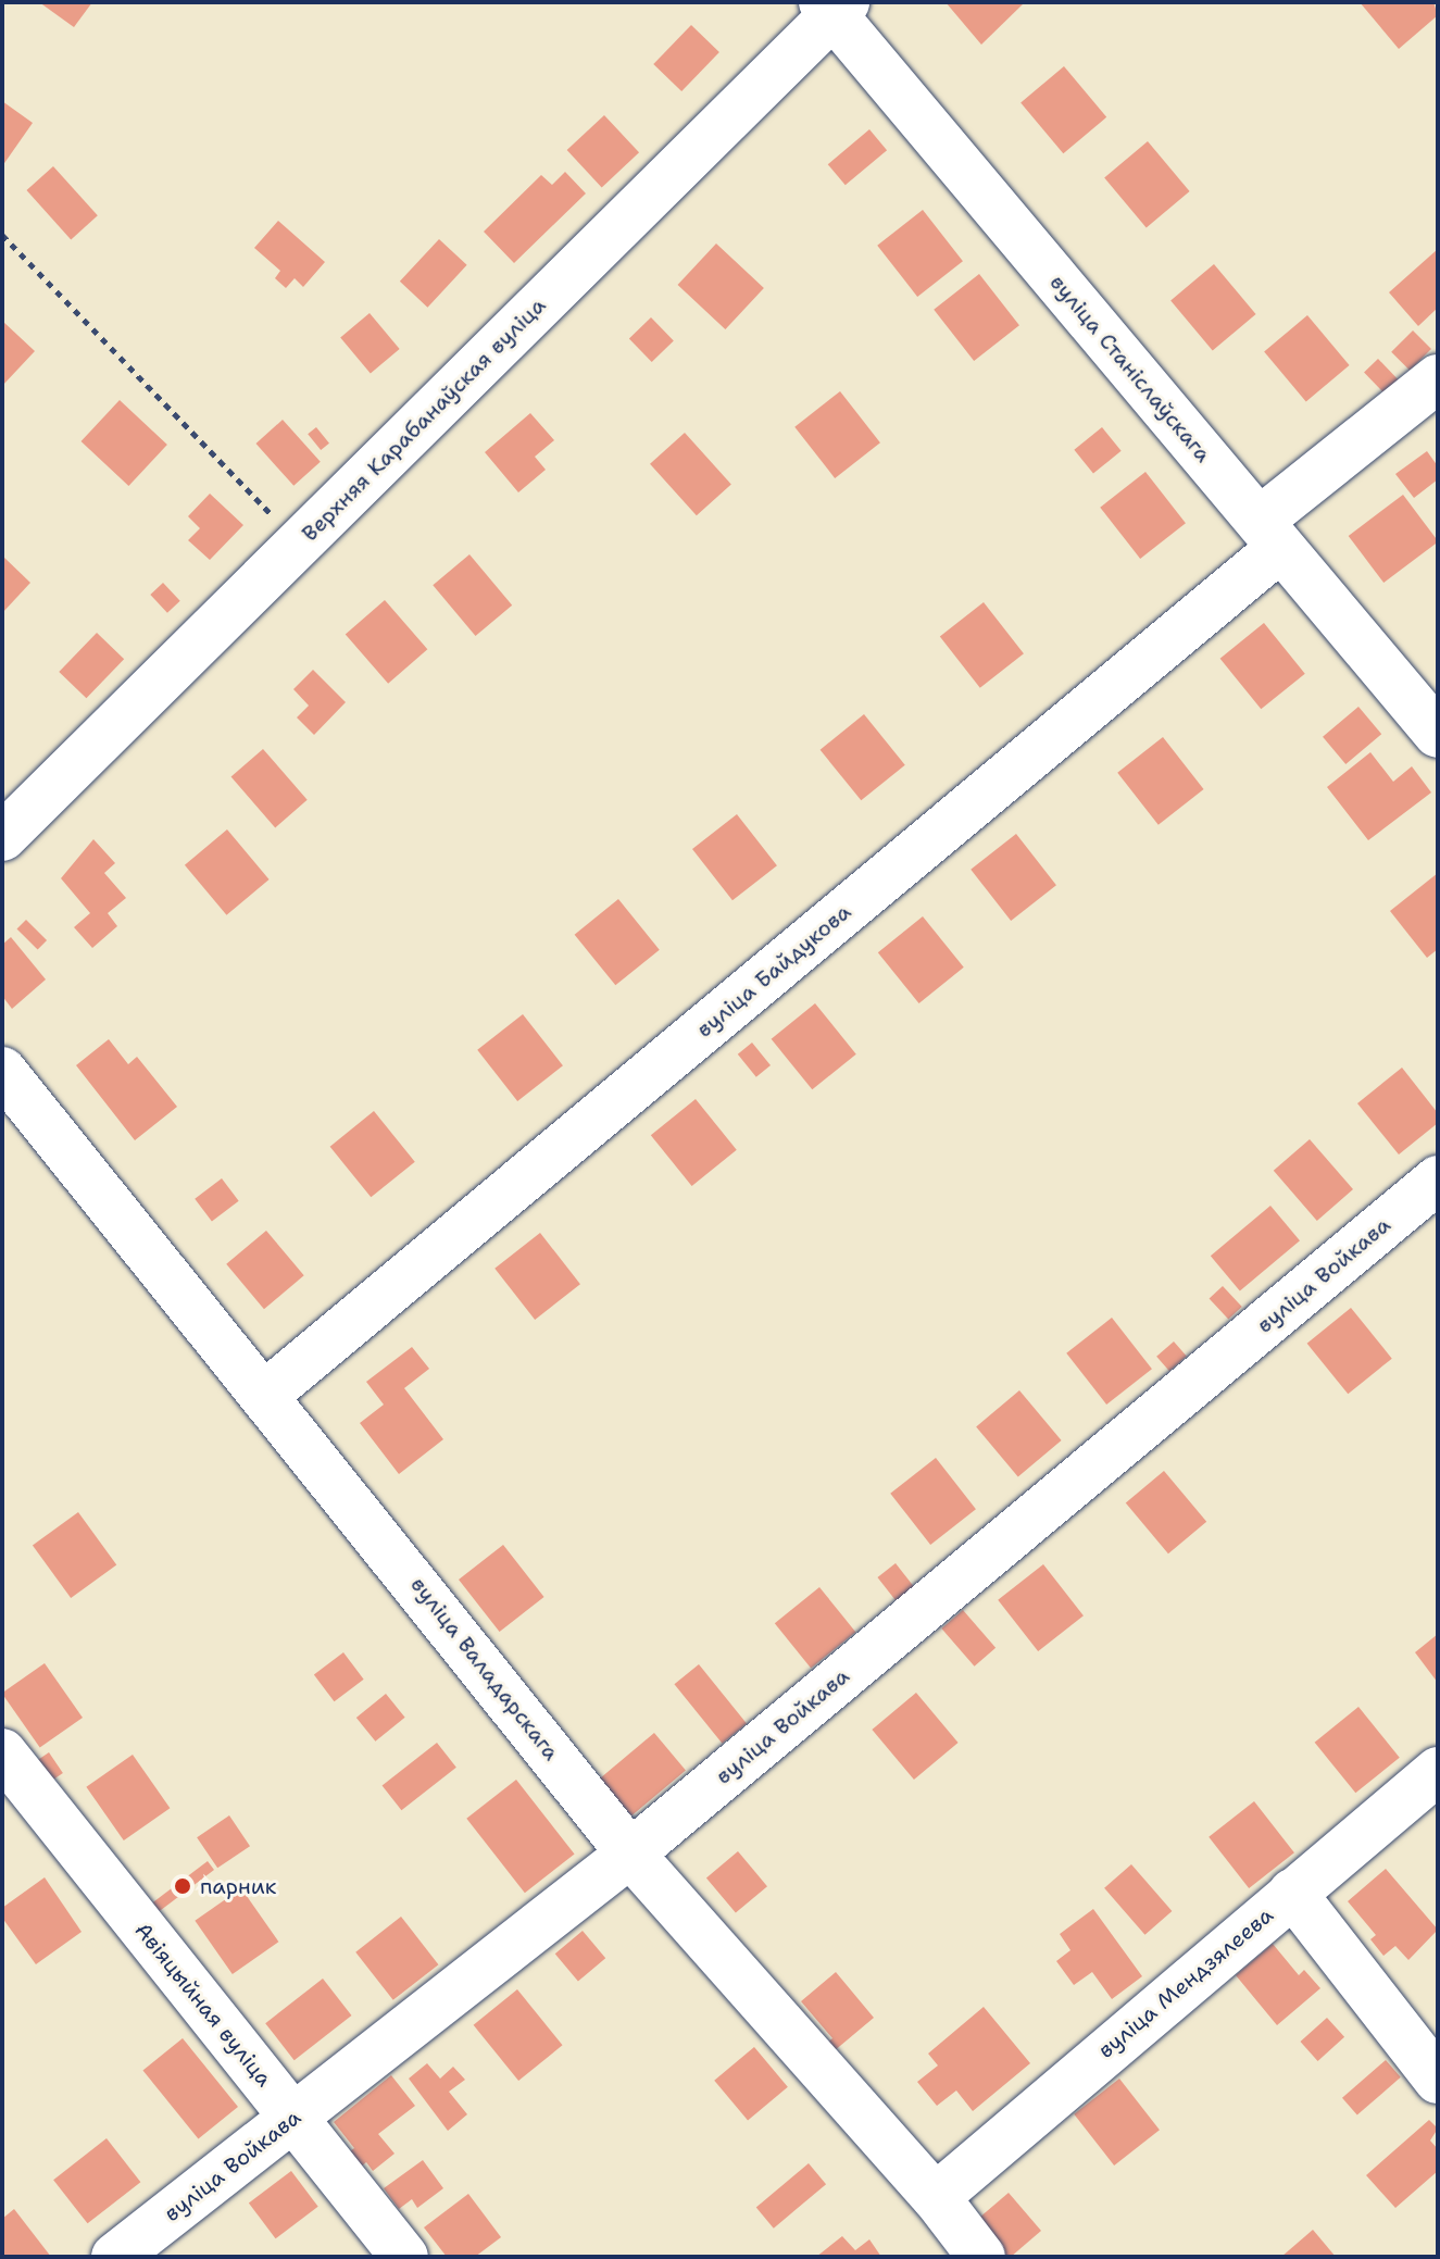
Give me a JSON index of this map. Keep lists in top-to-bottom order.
{
  "streets": {
    "street": [
      "вуліца Станіслаўскага",
      "Верхняя Карабанаўская вуліца",
      "вуліца Байдукова",
      "вуліца Войкава",
      "вуліца Валадарскага",
      "вуліца Мендзялеева",
      "Авіяцыйная вуліца"
    ]
  },
  "crossings": [
    ["вуліца Станіслаўскага", "Верхняя Карабанаўская вуліца"],
    ["вуліца Станіслаўскага", "вуліца Байдукова"],
    ["вуліца Байдукова", "вуліца Валадарскага"],
    ["вуліца Войкава", "вуліца Валадарскага"],
    ["вуліца Войкава", "Авіяцыйная вуліца"],
    ["вуліца Валадарскага", "вуліца Мендзялеева"]
  ],
  "places": ["парник"]
}
